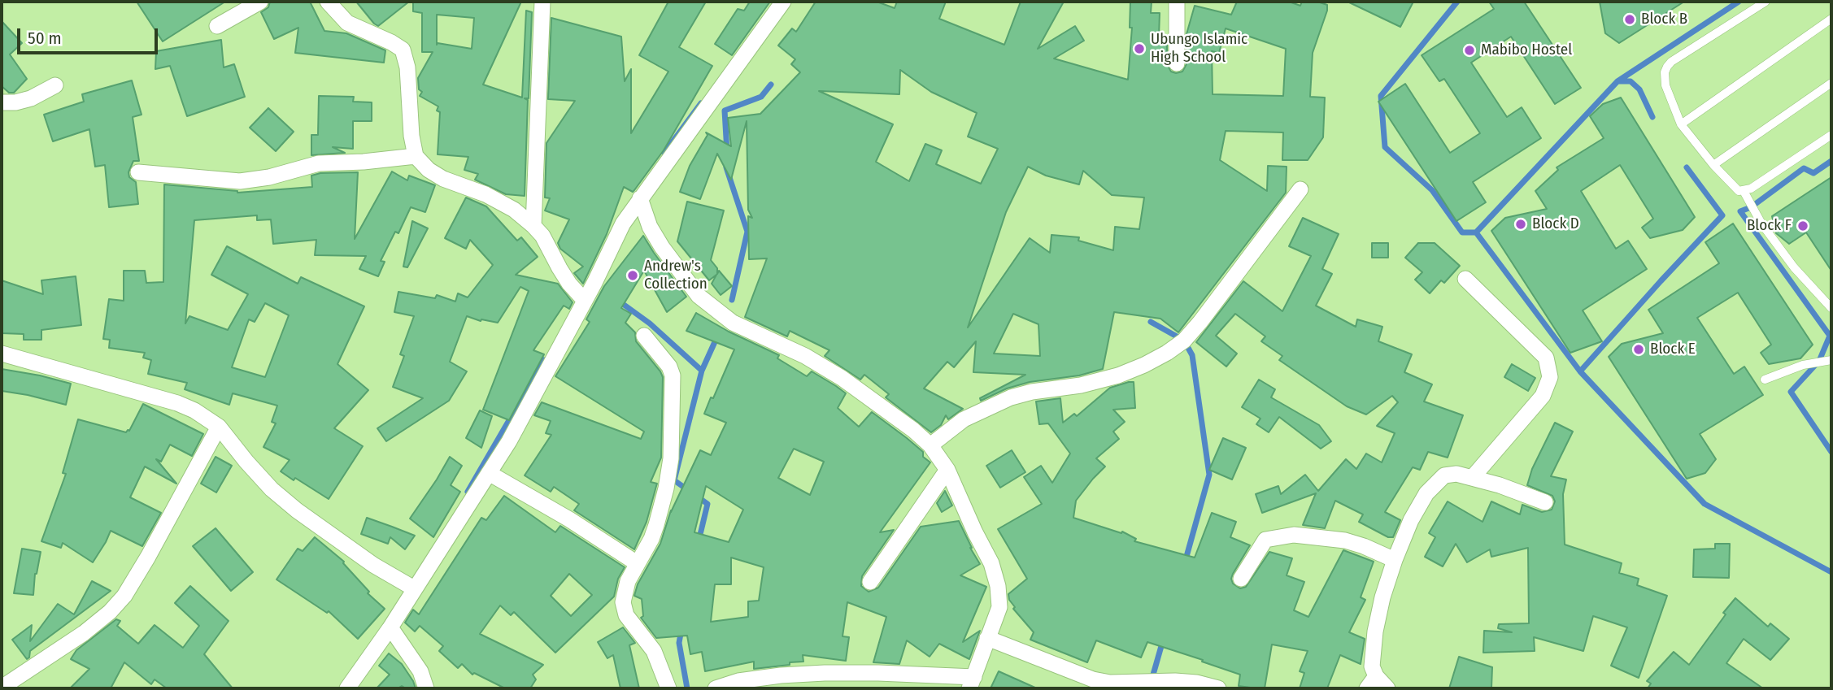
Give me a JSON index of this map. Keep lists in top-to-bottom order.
{
  "places": [
    "Block B",
    "Ubungo Islamic High School",
    "Mabibo Hostel",
    "Block D",
    "Block F",
    "Andrew's Collection",
    "Block E"
  ],
  "scale_bar": "50 m"
}
